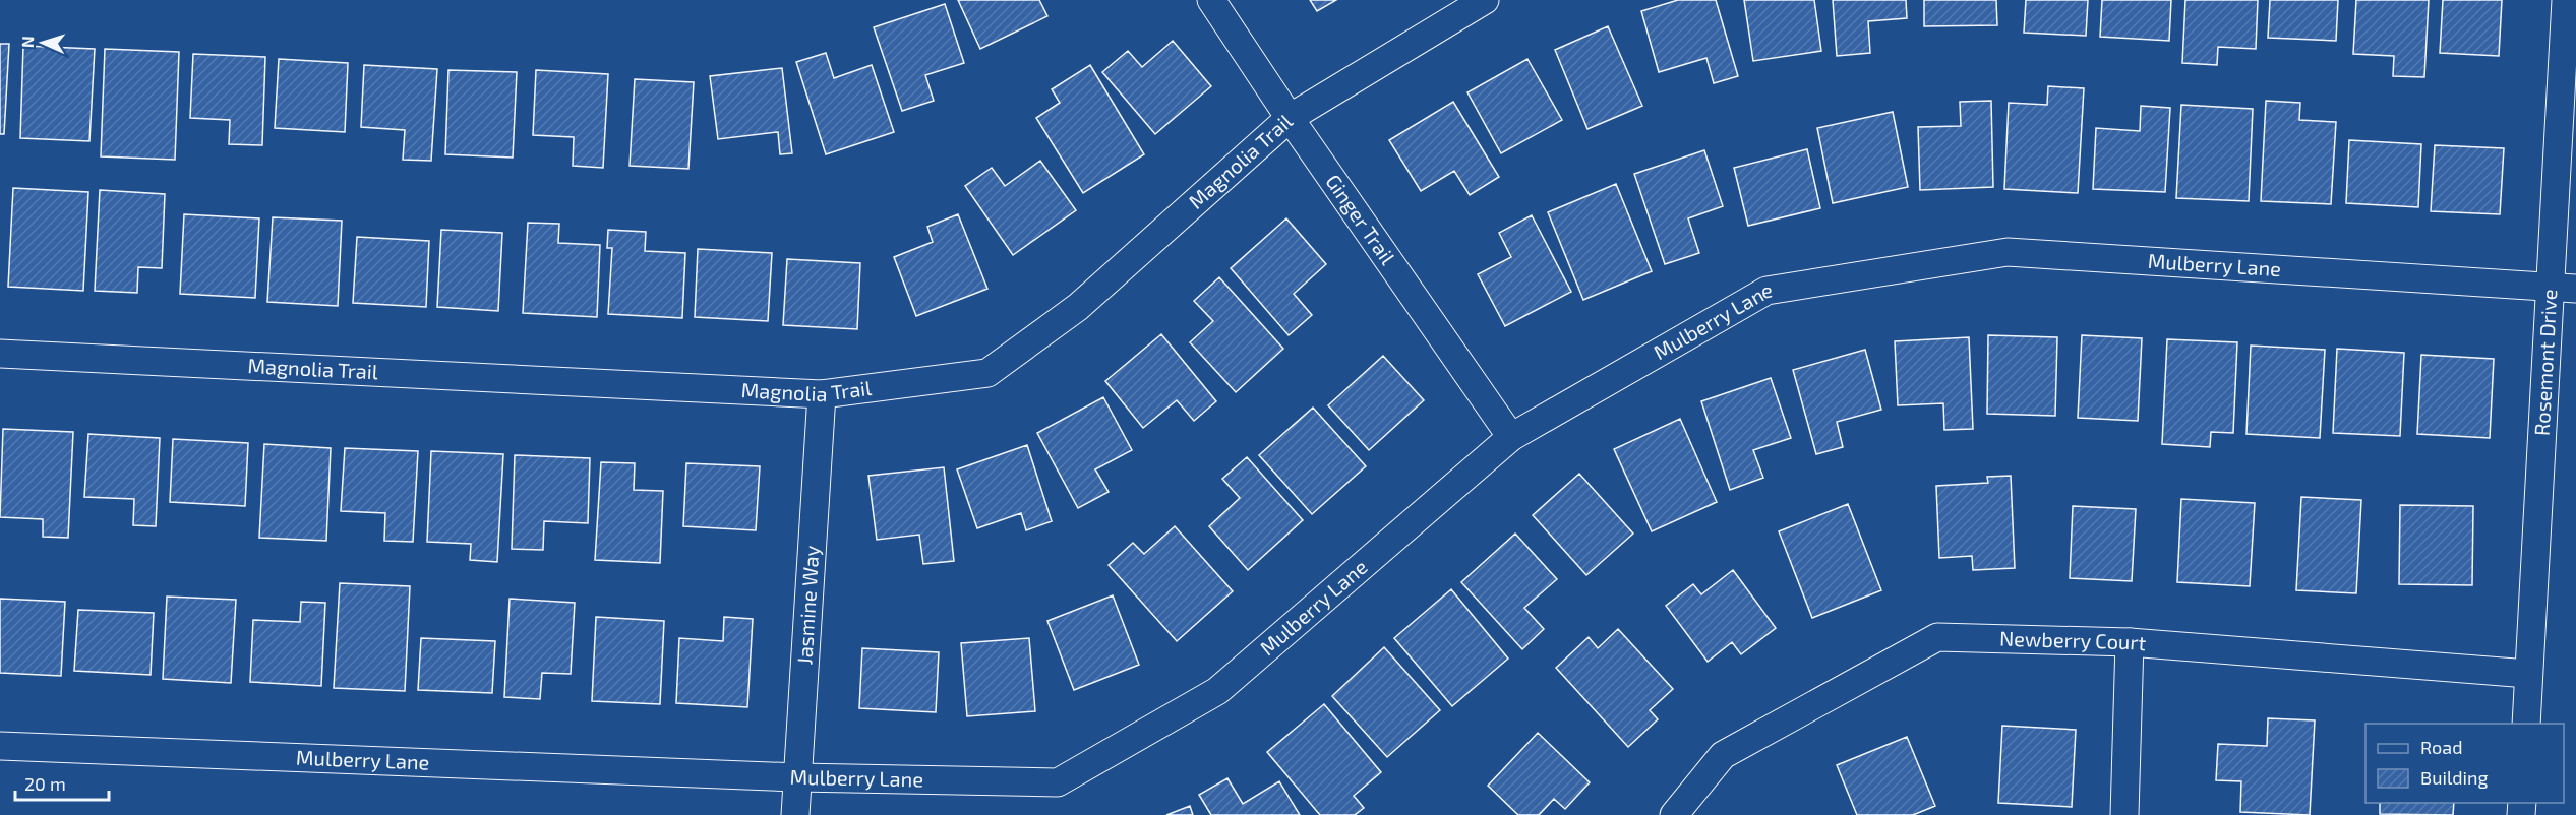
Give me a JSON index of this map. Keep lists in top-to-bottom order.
{
  "streets": {
    "street": [
      "Magnolia Trail",
      "Ginger Trail",
      "Mulberry Lane",
      "Rosemont Drive",
      "Jasmine Way",
      "Newberry Court"
    ]
  },
  "crossings": [
    ["Magnolia Trail", "Ginger Trail"],
    ["Magnolia Trail", "Jasmine Way"],
    ["Ginger Trail", "Mulberry Lane"],
    ["Mulberry Lane", "Rosemont Drive"],
    ["Mulberry Lane", "Jasmine Way"],
    ["Rosemont Drive", "Newberry Court"]
  ],
  "legend": ["Road", "Building"],
  "scale_bar": "20 m",
  "north": "left"
}
